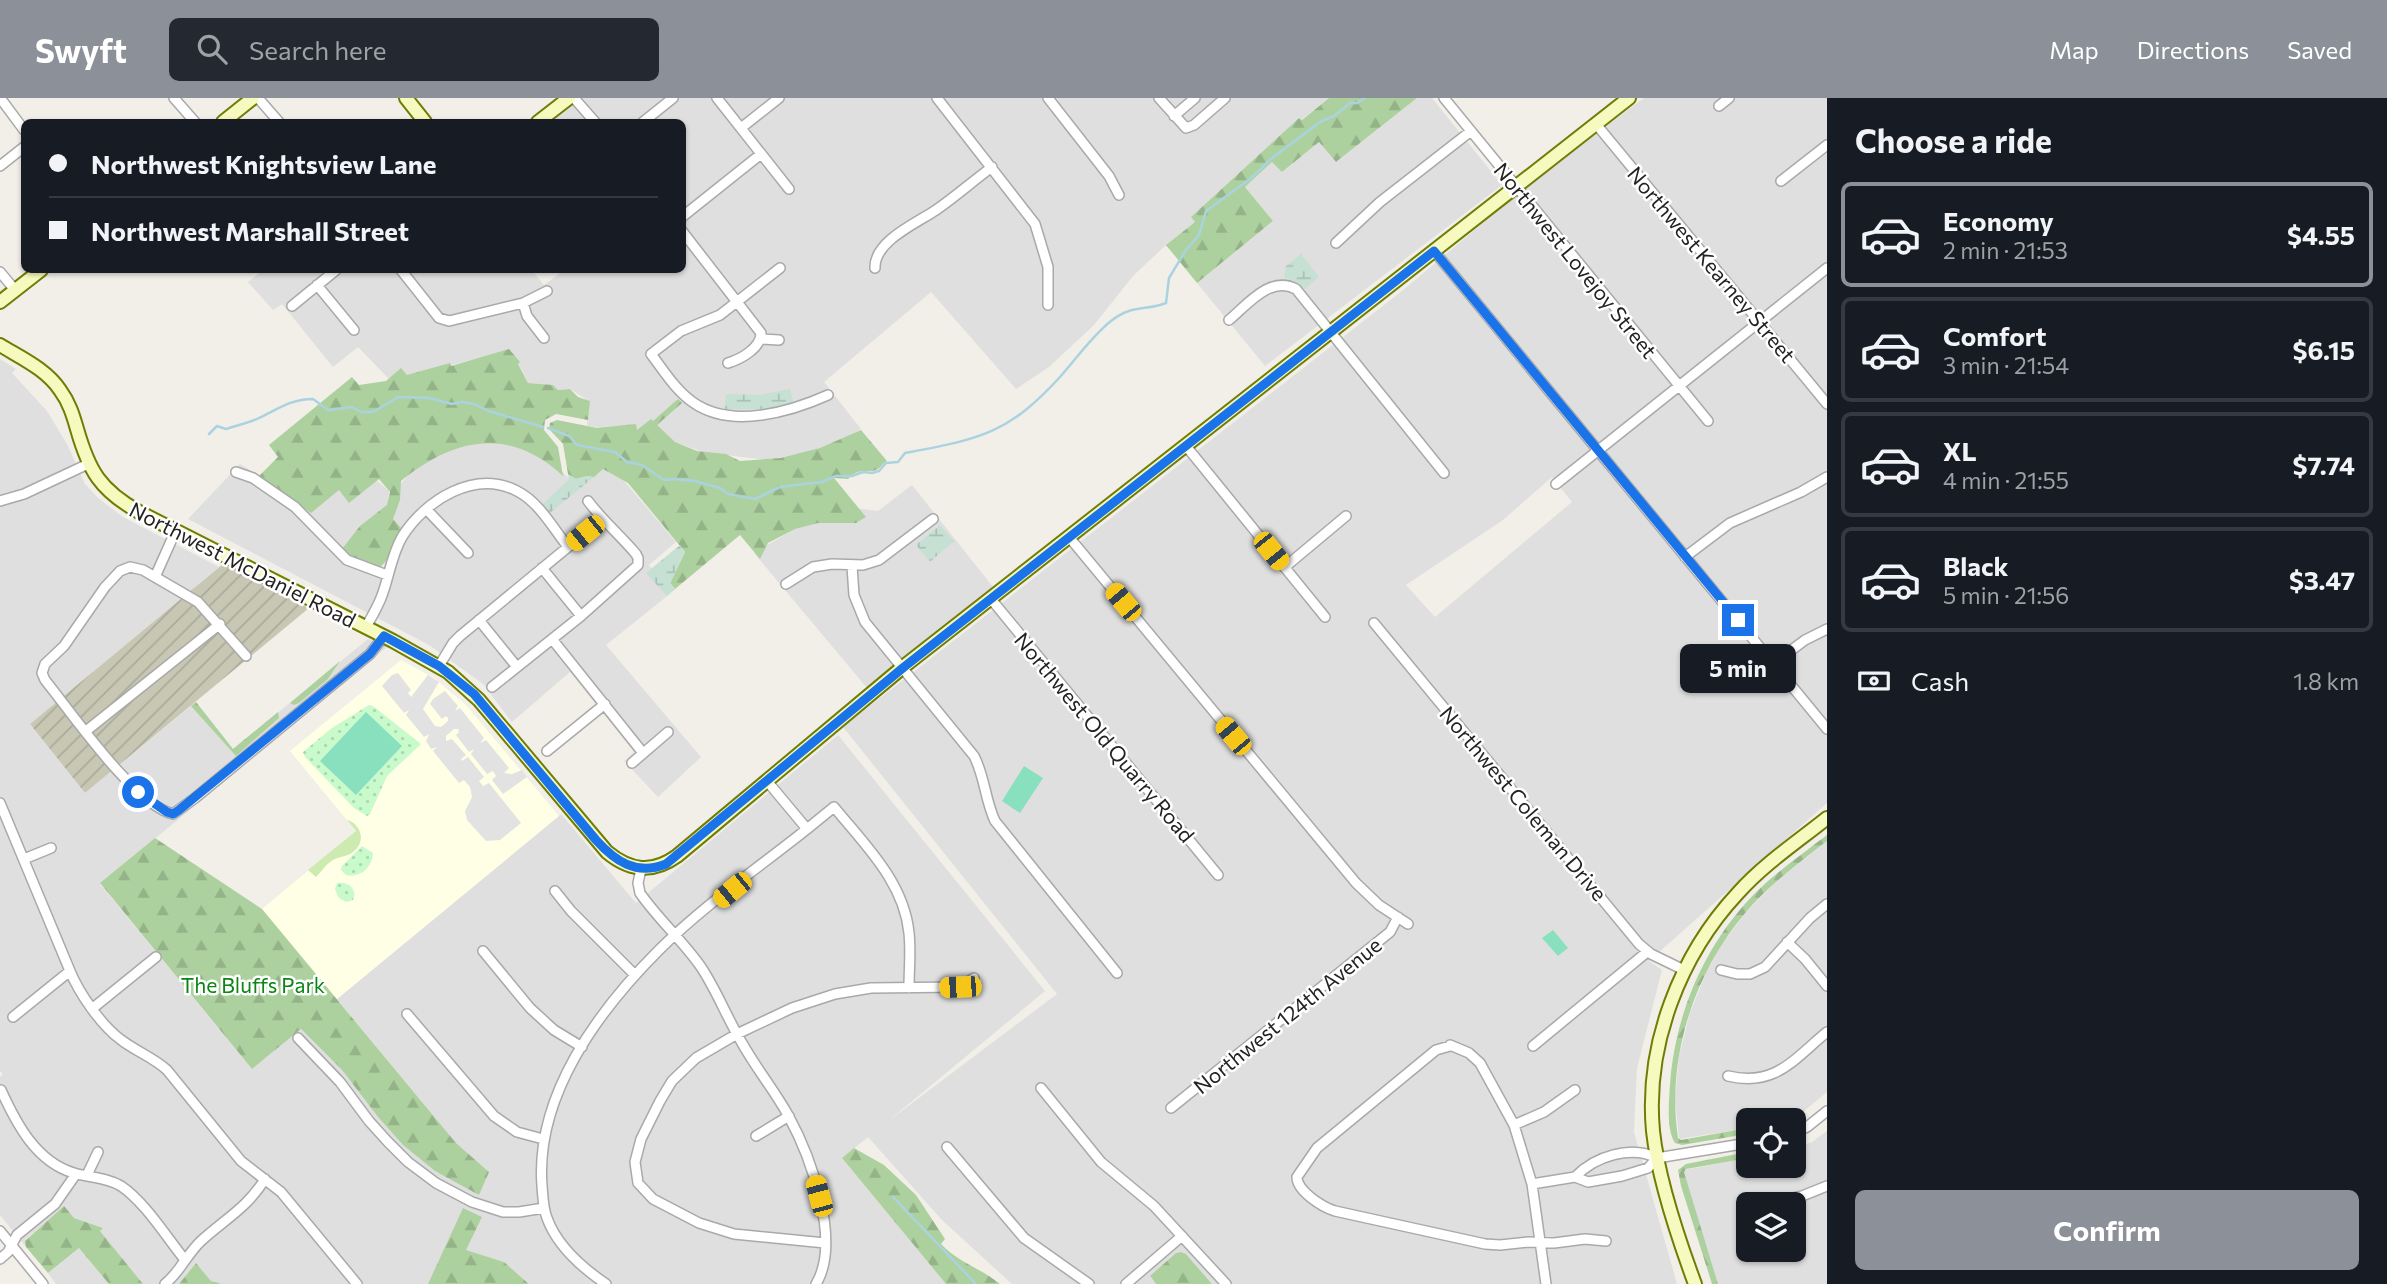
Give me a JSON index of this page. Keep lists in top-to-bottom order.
{
  "streets": {
    "street": [
      "Northwest Lovejoy Street",
      "Northwest Kearney Street",
      "Northwest McDaniel Road",
      "Northwest Old Quarry Road",
      "Northwest Coleman Drive",
      "Northwest 124th Avenue"
    ]
  },
  "parks": ["The Bluffs Park"],
  "page": {
    "header": "Swyft",
    "search": "Search here",
    "nav": ["Map", "Directions", "Saved"],
    "heading": "Choose a ride",
    "banner": ["Northwest Knightsview Lane", "Northwest Marshall Street"],
    "list": [
      {
        "name": "Economy",
        "note": "2 min · 21:53",
        "value": "$4.55"
      },
      {
        "name": "Comfort",
        "note": "3 min · 21:54",
        "value": "$6.15"
      },
      {
        "name": "XL",
        "note": "4 min · 21:55",
        "value": "$7.74"
      },
      {
        "name": "Black",
        "note": "5 min · 21:56",
        "value": "$3.47"
      }
    ],
    "pay": ["Cash", "1.8 km"],
    "bubble": "5 min",
    "buttons": "Confirm"
  }
}
